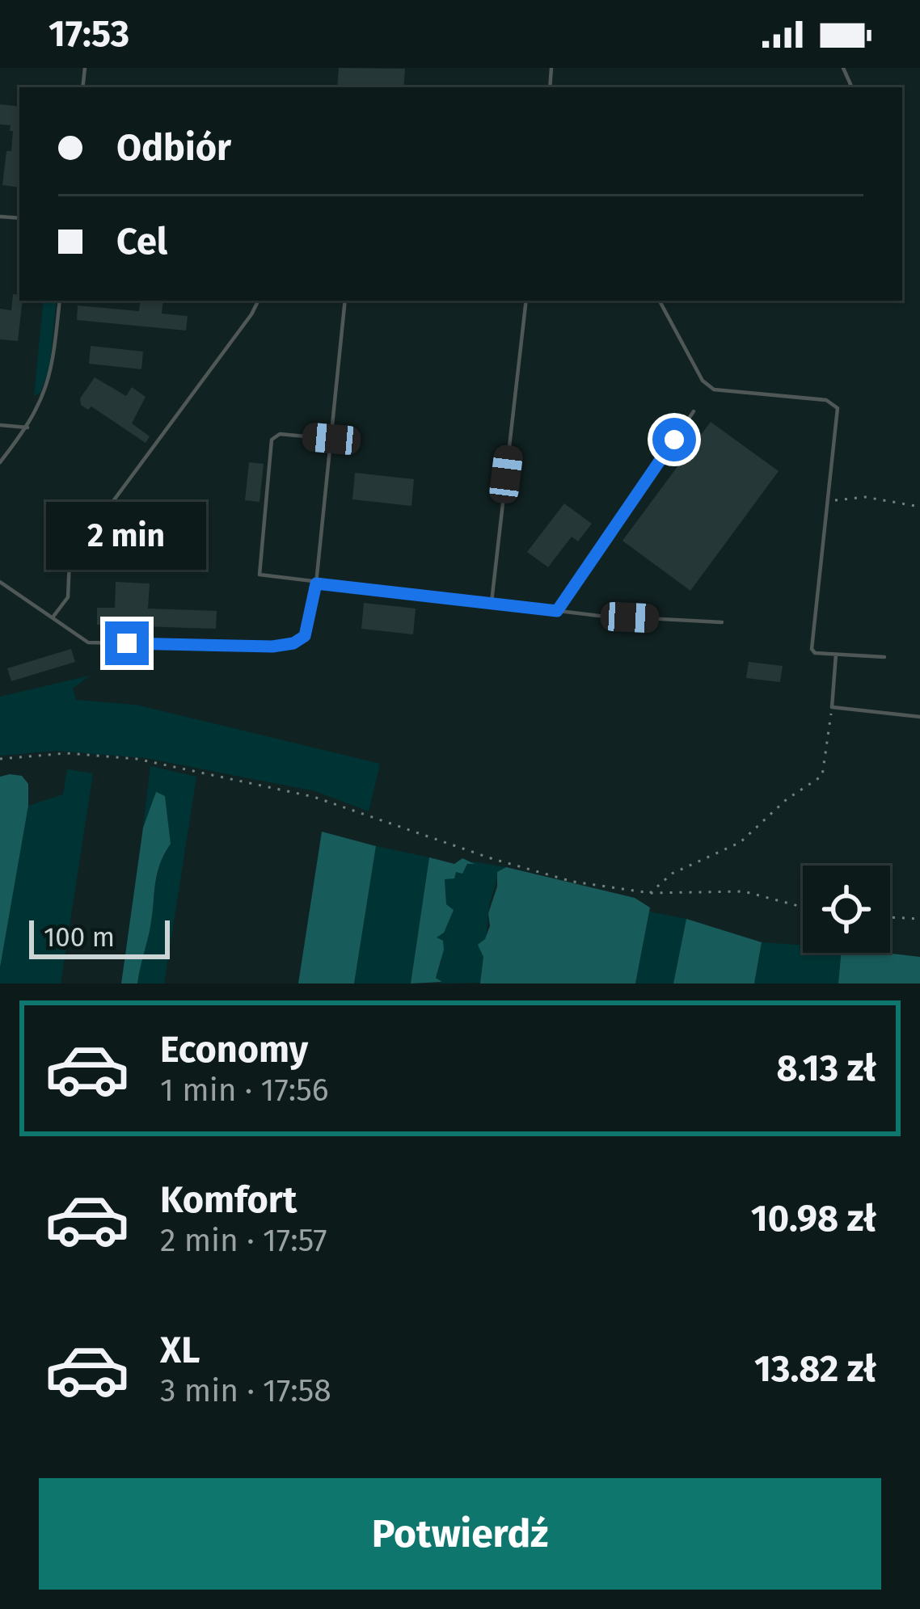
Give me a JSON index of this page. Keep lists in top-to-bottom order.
{
  "scale_bar": "100 m",
  "page": {
    "status": "17:53",
    "banner": ["Odbiór", "Cel"],
    "bubble": "2 min",
    "scale": "100 m",
    "list": [
      {
        "name": "Economy",
        "note": "1 min · 17:56",
        "value": "8.13 zł"
      },
      {
        "name": "Komfort",
        "note": "2 min · 17:57",
        "value": "10.98 zł"
      },
      {
        "name": "XL",
        "note": "3 min · 17:58",
        "value": "13.82 zł"
      }
    ],
    "buttons": "Potwierdź"
  }
}
